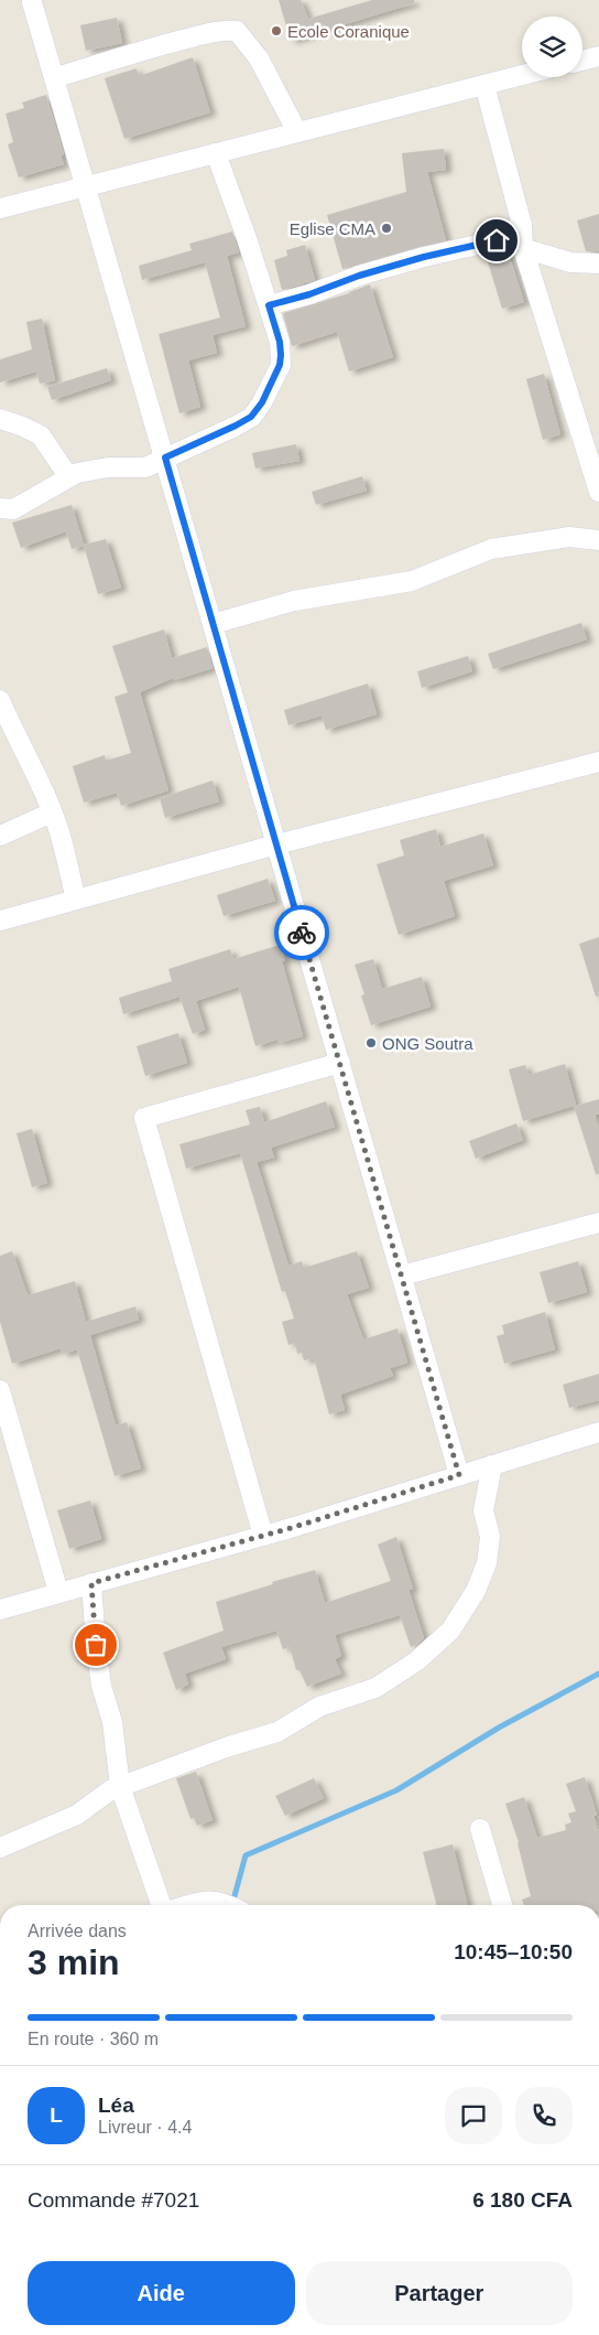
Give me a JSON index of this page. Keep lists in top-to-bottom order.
{
  "places": ["Ecole Coranique", "Eglise CMA", "ONG Soutra"],
  "page": {
    "heading": ["3 min", "Arrivée dans", "10:45–10:50"],
    "panel": [
      "Léa",
      "Livreur · 4.4",
      "Commande #7021",
      "6 180 CFA"
    ],
    "bar": "En route · 360 m",
    "round": "L",
    "buttons": ["Aide", "Partager"]
  }
}
